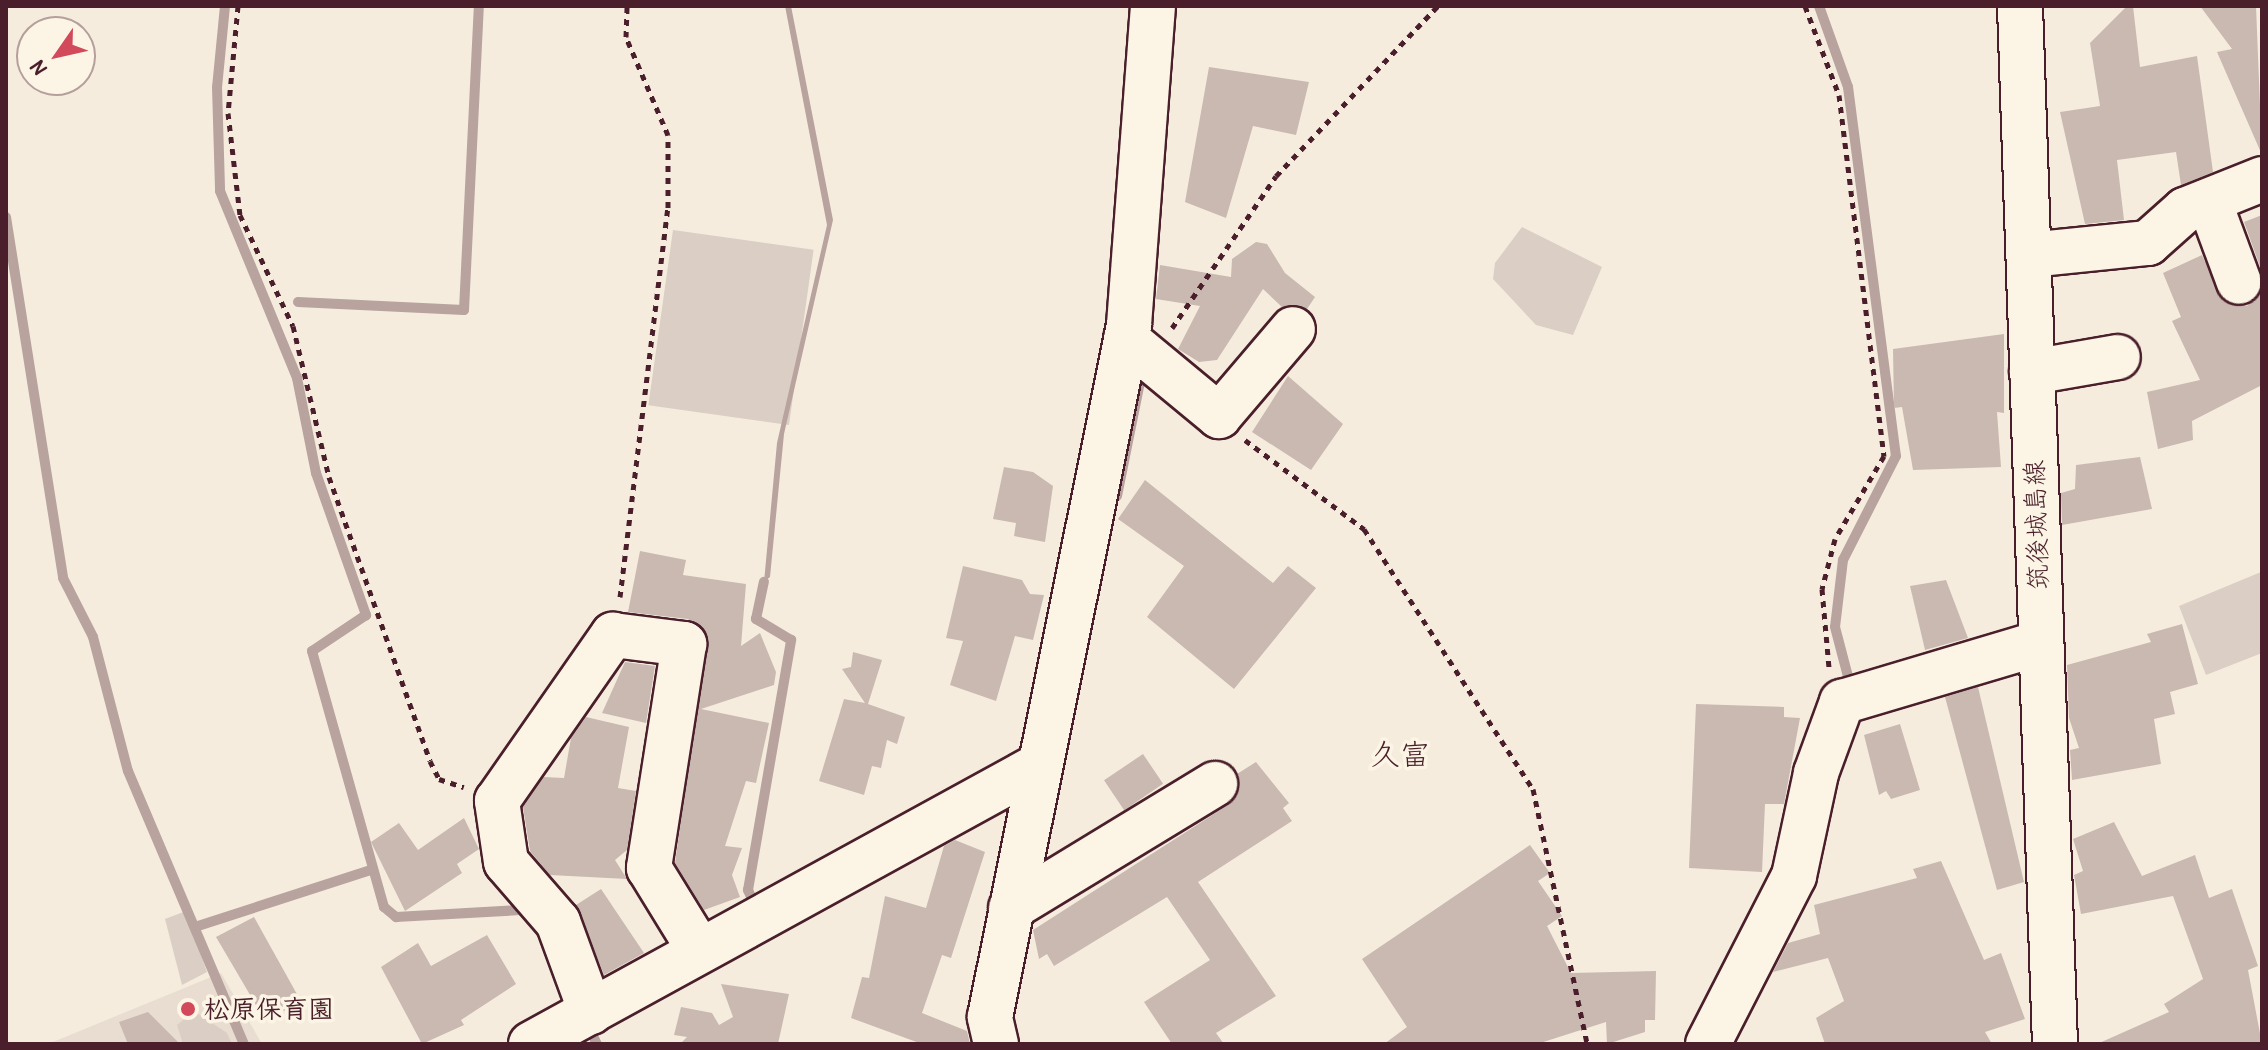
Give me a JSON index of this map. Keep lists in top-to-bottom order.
{
  "streets": {
    "street": ["筑後城島線"]
  },
  "districts": ["久富"],
  "places": ["松原保育園"],
  "north": "bottom left"
}
